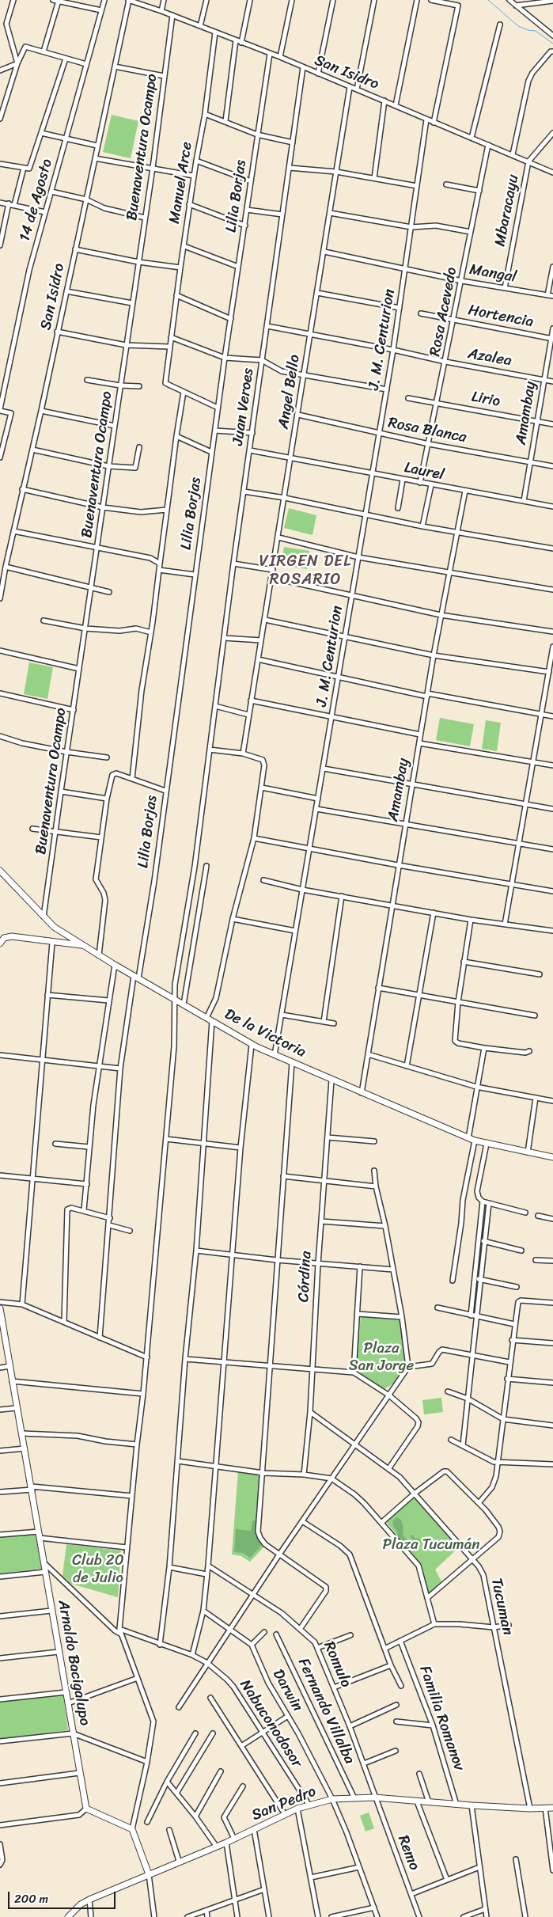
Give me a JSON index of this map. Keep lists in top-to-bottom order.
{
  "streets": {
    "main road": ["De la Victoria", "Arnaldo Bacigalupo", "San Pedro"],
    "street": [
      "San Isidro",
      "Buenaventura Ocampo",
      "Manuel Arce",
      "Lilia Borjas",
      "14 de Agosto",
      "Mbaracayu",
      "Mangal",
      "Rosa Acevedo",
      "Hortencia",
      "J. M. Centurion",
      "Azalea",
      "Angel Bello",
      "Lirio",
      "Juan Veroes",
      "Amambay",
      "Rosa Blanca",
      "Laurel",
      "Córdina",
      "Tucuman",
      "Romulo",
      "Darwin",
      "Fernando Villalba",
      "Familia Romanov",
      "Nabuconodosor",
      "Remo"
    ]
  },
  "crossings": [
    ["San Isidro", "Buenaventura Ocampo"],
    ["San Isidro", "Manuel Arce"],
    ["San Isidro", "Lilia Borjas"],
    ["San Isidro", "Mbaracayu"],
    ["San Isidro", "Rosa Acevedo"],
    ["San Isidro", "J. M. Centurion"],
    ["San Isidro", "Angel Bello"],
    ["San Isidro", "Juan Veroes"],
    ["Buenaventura Ocampo", "De la Victoria"],
    ["Lilia Borjas", "De la Victoria"],
    ["Mbaracayu", "Mangal"],
    ["Mangal", "Rosa Acevedo"],
    ["Mangal", "J. M. Centurion"],
    ["Mangal", "Angel Bello"],
    ["Rosa Acevedo", "Hortencia"],
    ["Rosa Acevedo", "Azalea"],
    ["Rosa Acevedo", "Lirio"],
    ["Rosa Acevedo", "Rosa Blanca"],
    ["Rosa Acevedo", "Laurel"],
    ["Hortencia", "Amambay"],
    ["J. M. Centurion", "Azalea"],
    ["J. M. Centurion", "Rosa Blanca"],
    ["J. M. Centurion", "Laurel"],
    ["J. M. Centurion", "De la Victoria"],
    ["Azalea", "Angel Bello"],
    ["Azalea", "Juan Veroes"],
    ["Azalea", "Amambay"],
    ["Angel Bello", "Rosa Blanca"],
    ["Angel Bello", "Laurel"],
    ["Lirio", "Amambay"],
    ["Juan Veroes", "Laurel"],
    ["Juan Veroes", "De la Victoria"],
    ["Juan Veroes", "Nabuconodosor"],
    ["Amambay", "Rosa Blanca"],
    ["Amambay", "Laurel"],
    ["Amambay", "De la Victoria"],
    ["De la Victoria", "Córdina"],
    ["Córdina", "Tucuman"],
    ["Tucuman", "San Pedro"],
    ["Romulo", "San Pedro"],
    ["Romulo", "Remo"],
    ["Darwin", "San Pedro"],
    ["Fernando Villalba", "San Pedro"],
    ["Familia Romanov", "San Pedro"],
    ["Nabuconodosor", "San Pedro"],
    ["San Pedro", "Remo"]
  ],
  "districts": ["VIRGEN DEL ROSARIO"],
  "parks": ["Plaza San Jorge", "Plaza Tucumán", "Club 20 de Julio"],
  "scale_bar": "200 m"
}
